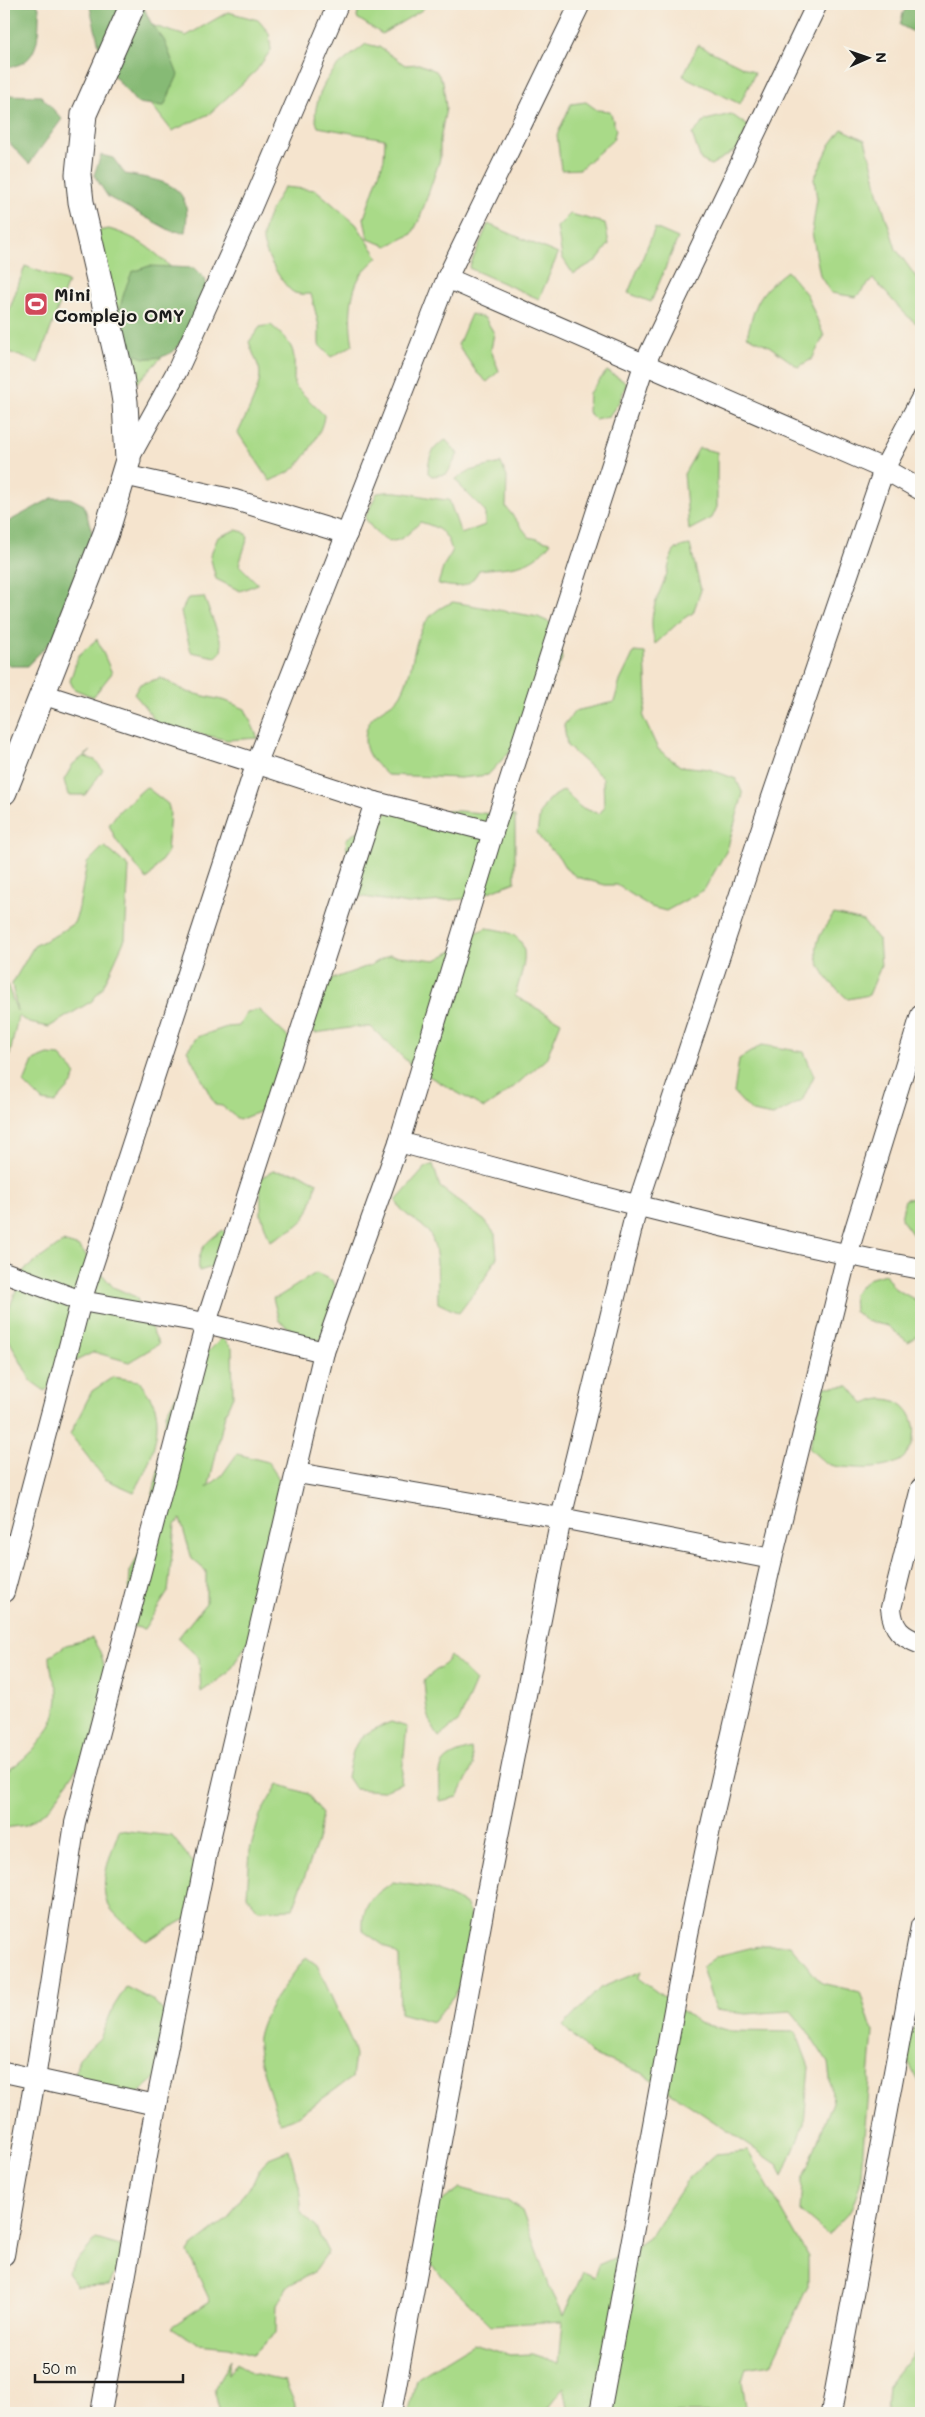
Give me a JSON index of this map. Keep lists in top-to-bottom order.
{
  "places": {
    "sports": ["Mini Complejo OMY"]
  },
  "scale_bar": "50 m",
  "north": "right"
}
